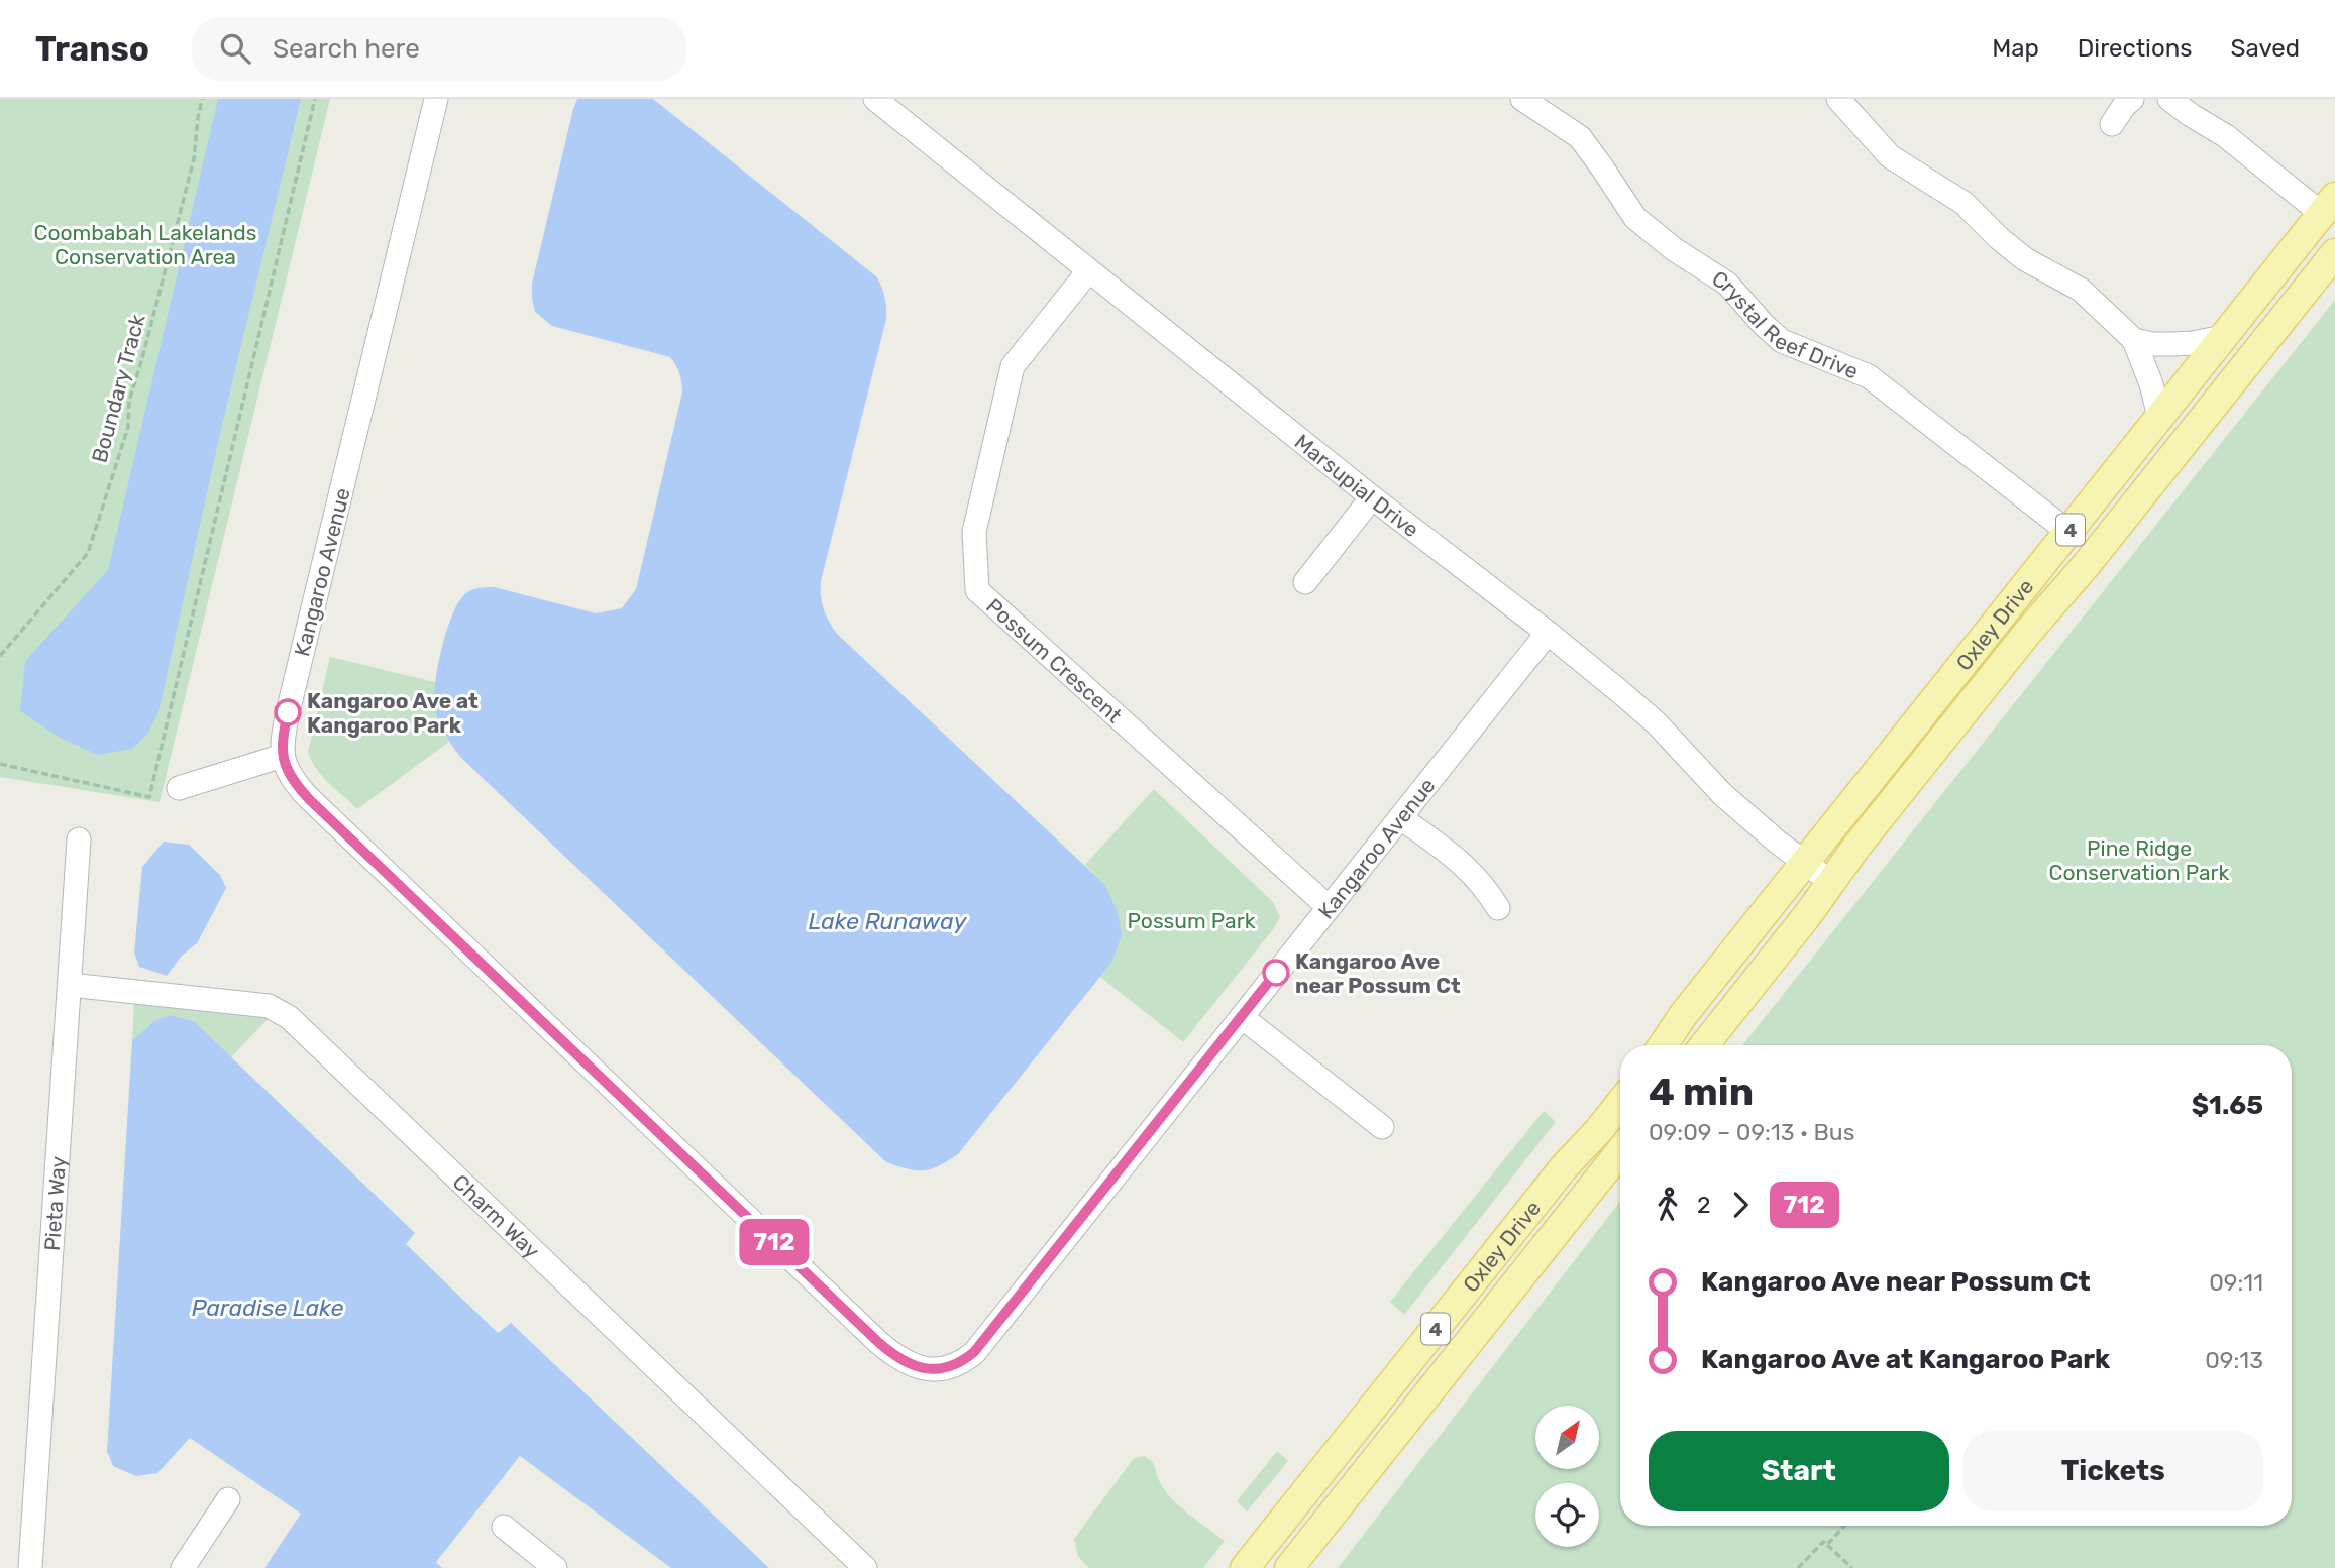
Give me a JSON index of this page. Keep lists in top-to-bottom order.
{
  "streets": {
    "main road": ["4", "Oxley Drive"],
    "street": [
      "Crystal Reef Drive",
      "Marsupial Drive",
      "Kangaroo Avenue",
      "Possum Crescent",
      "Pieta Way",
      "Charm Way"
    ],
    "path": ["Boundary Track"]
  },
  "crossings": [
    ["Crystal Reef Drive", "Oxley Drive"],
    ["Marsupial Drive", "Kangaroo Avenue"],
    ["Marsupial Drive", "Oxley Drive"],
    ["Marsupial Drive", "Possum Crescent"],
    ["Kangaroo Avenue", "Possum Crescent"],
    ["Pieta Way", "Charm Way"]
  ],
  "water": ["Lake Runaway", "Paradise Lake"],
  "parks": ["Coombabah Lakelands Conservation Area", "Pine Ridge Conservation Park", "Possum Park"],
  "places": ["Kangaroo Ave at Kangaroo Park", "Kangaroo Ave near Possum Ct"],
  "lines": ["bus line 712"],
  "north": "top right",
  "page": {
    "header": "Transo",
    "search": "Search here",
    "nav": ["Map", "Directions", "Saved"],
    "on_map": "712",
    "heading": ["4 min", "09:09 – 09:13 · Bus", "$1.65"],
    "legs": ["2", "712"],
    "list": [
      {
        "name": "Kangaroo Ave near Possum Ct",
        "value": "09:11"
      },
      {
        "name": "Kangaroo Ave at Kangaroo Park",
        "value": "09:13"
      }
    ],
    "buttons": ["Start", "Tickets"]
  }
}
